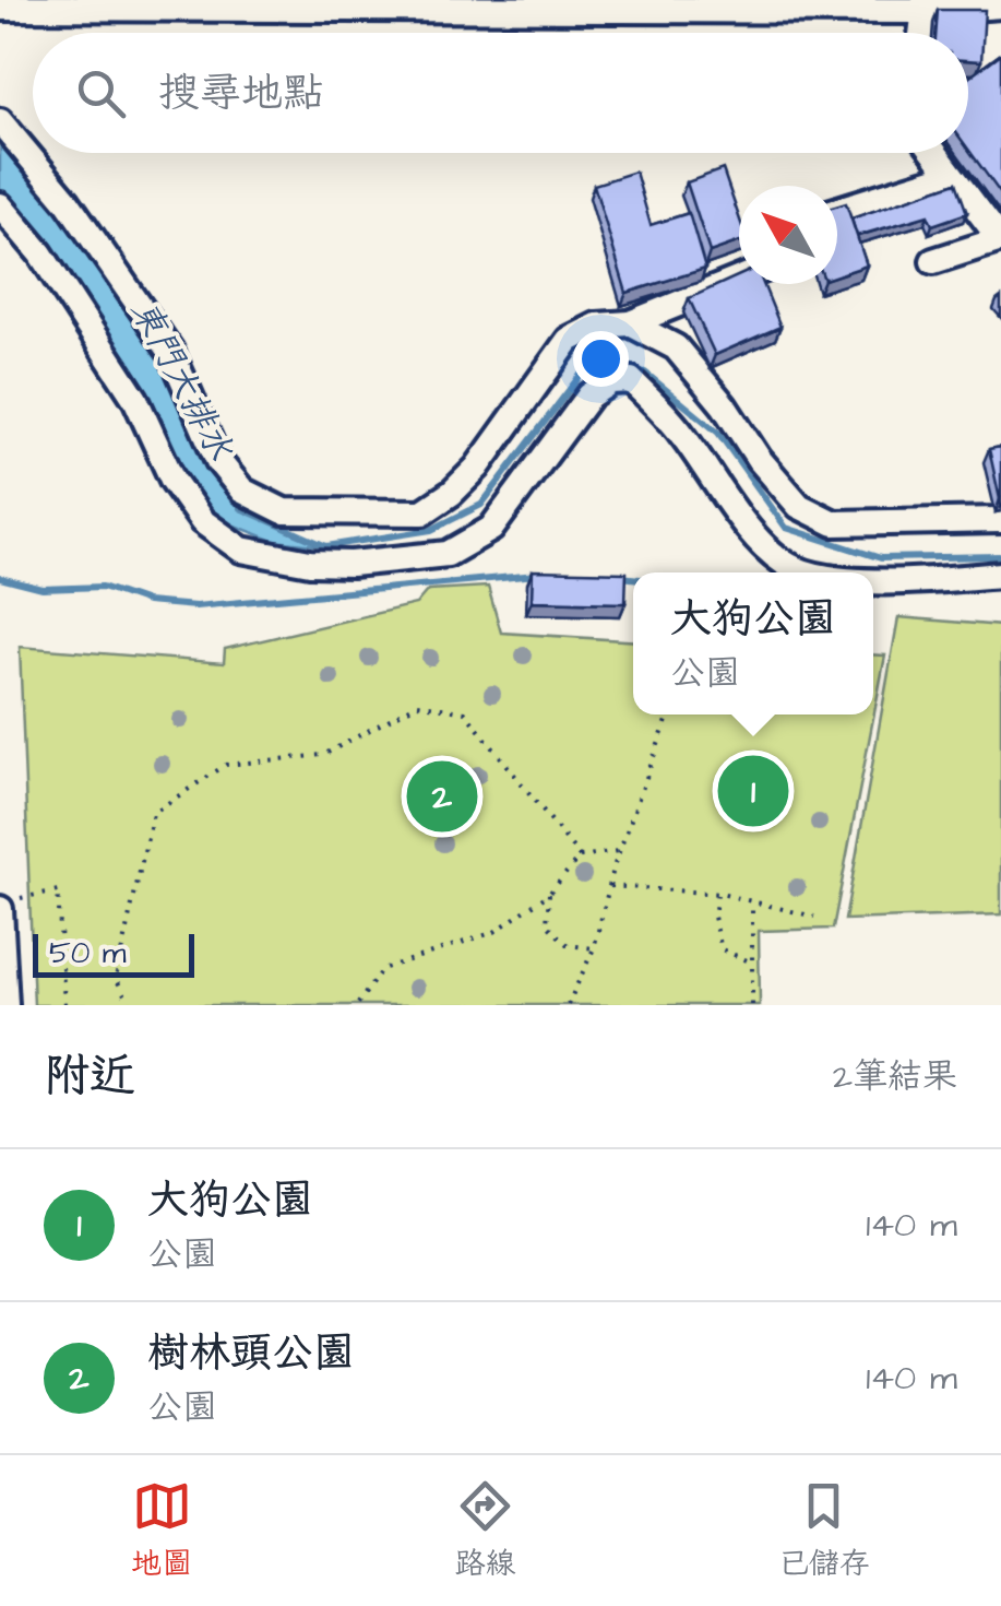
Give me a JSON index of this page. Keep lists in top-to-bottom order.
{
  "water": ["東門大排水"],
  "scale_bar": "50 m",
  "north": "top left",
  "page": {
    "search": "搜尋地點",
    "popup": ["大狗公園", "公園"],
    "pins": ["1", "2"],
    "scale": "50 m",
    "heading": ["附近", "2筆結果"],
    "list": [
      {
        "mark": "1",
        "name": "大狗公園",
        "note": "公園",
        "value": "140 m"
      },
      {
        "mark": "2",
        "name": "樹林頭公園",
        "note": "公園",
        "value": "140 m"
      }
    ],
    "nav": ["地圖", "路線", "已儲存"]
  }
}
